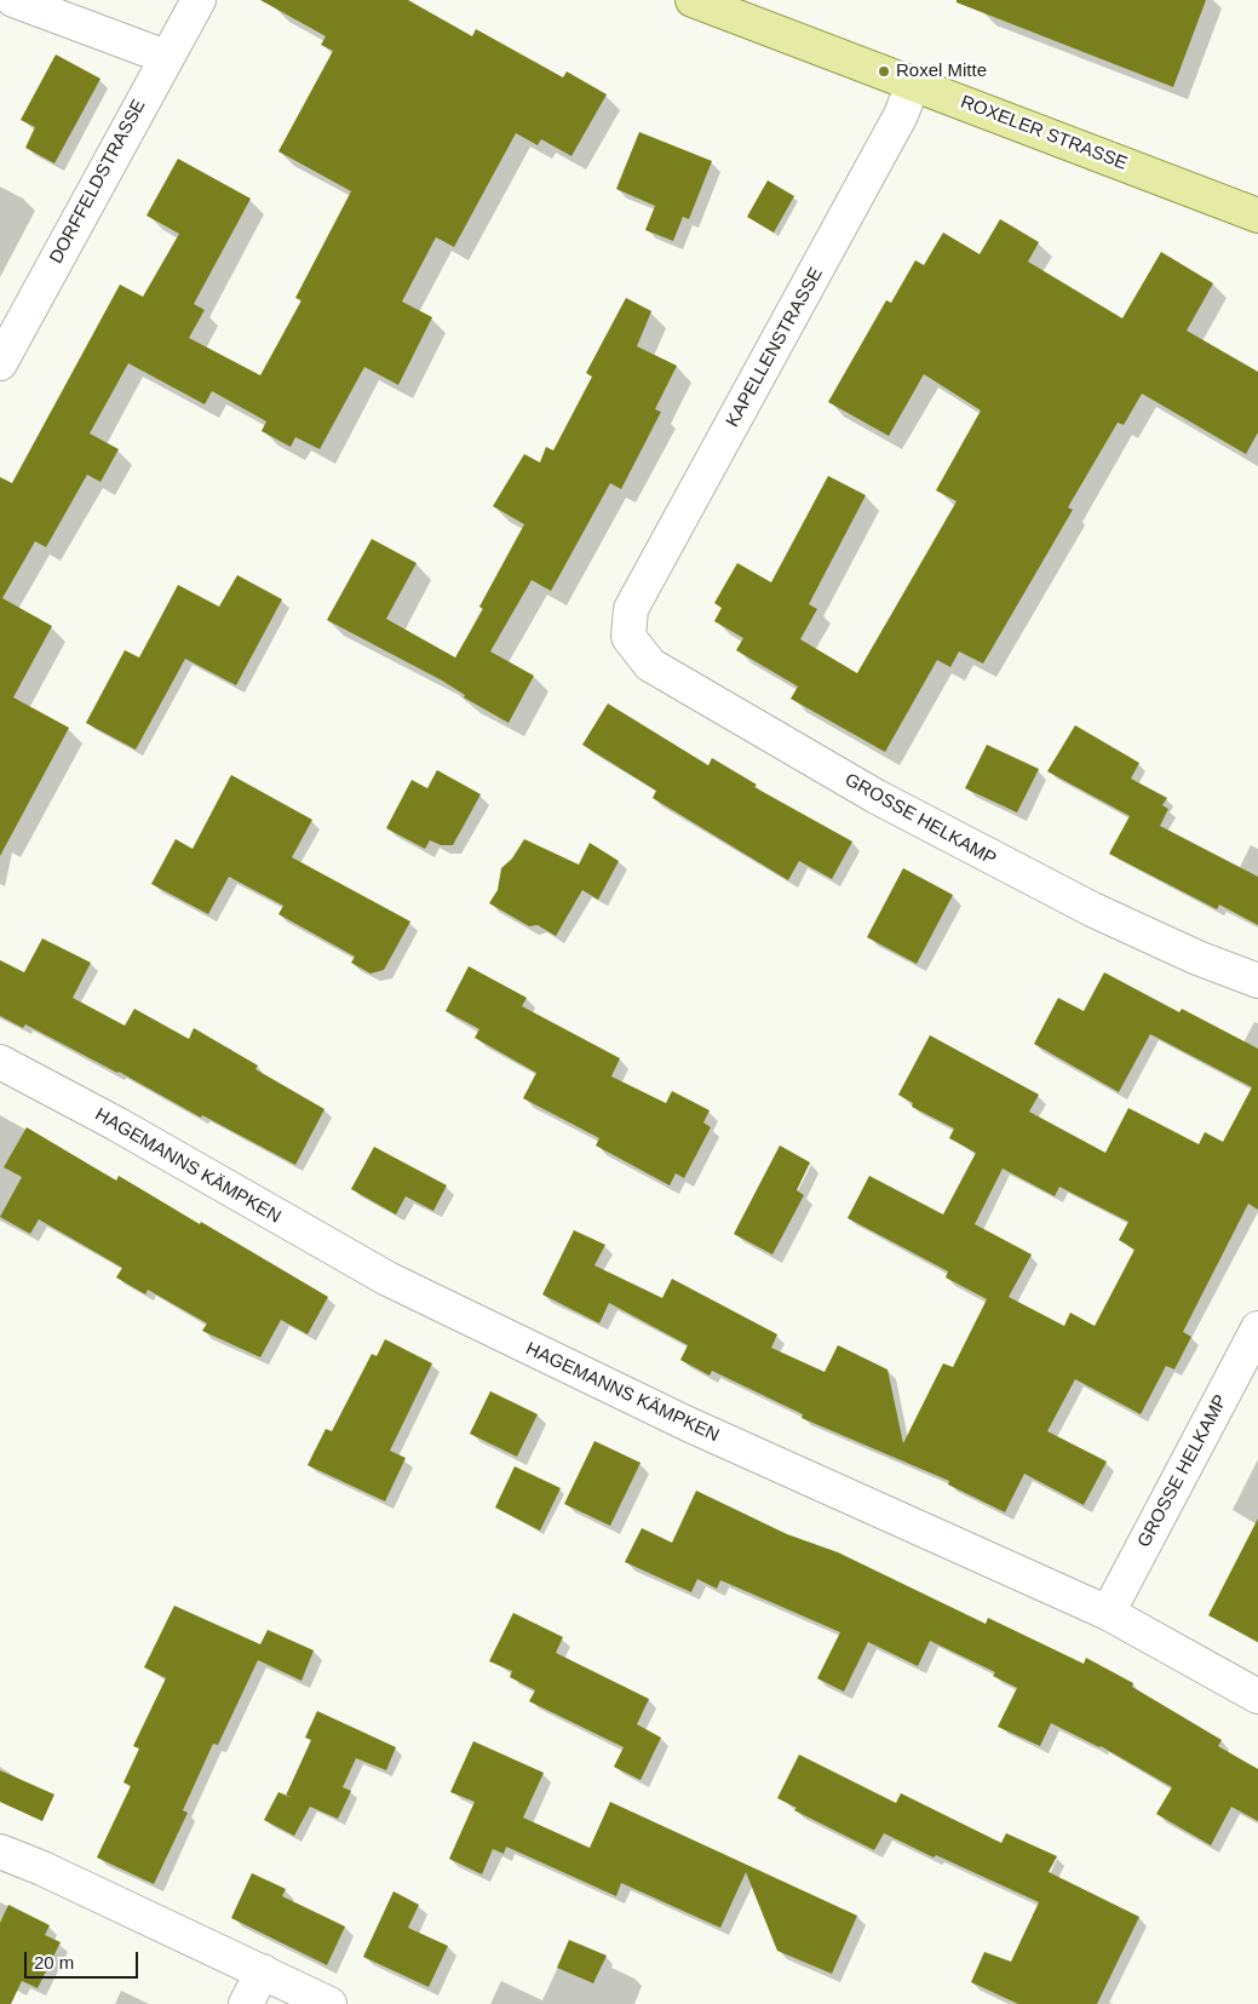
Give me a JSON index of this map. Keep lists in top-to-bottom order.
{
  "streets": {
    "main road": ["ROXELER STRASSE"],
    "street": [
      "DORFFELDSTRASSE",
      "KAPELLENSTRASSE",
      "GROSSE HELKAMP",
      "HAGEMANNS KÄMPKEN"
    ]
  },
  "crossings": [
    ["ROXELER STRASSE", "KAPELLENSTRASSE"],
    ["KAPELLENSTRASSE", "GROSSE HELKAMP"],
    ["GROSSE HELKAMP", "HAGEMANNS KÄMPKEN"]
  ],
  "places": ["Roxel Mitte"],
  "scale_bar": "20 m"
}
